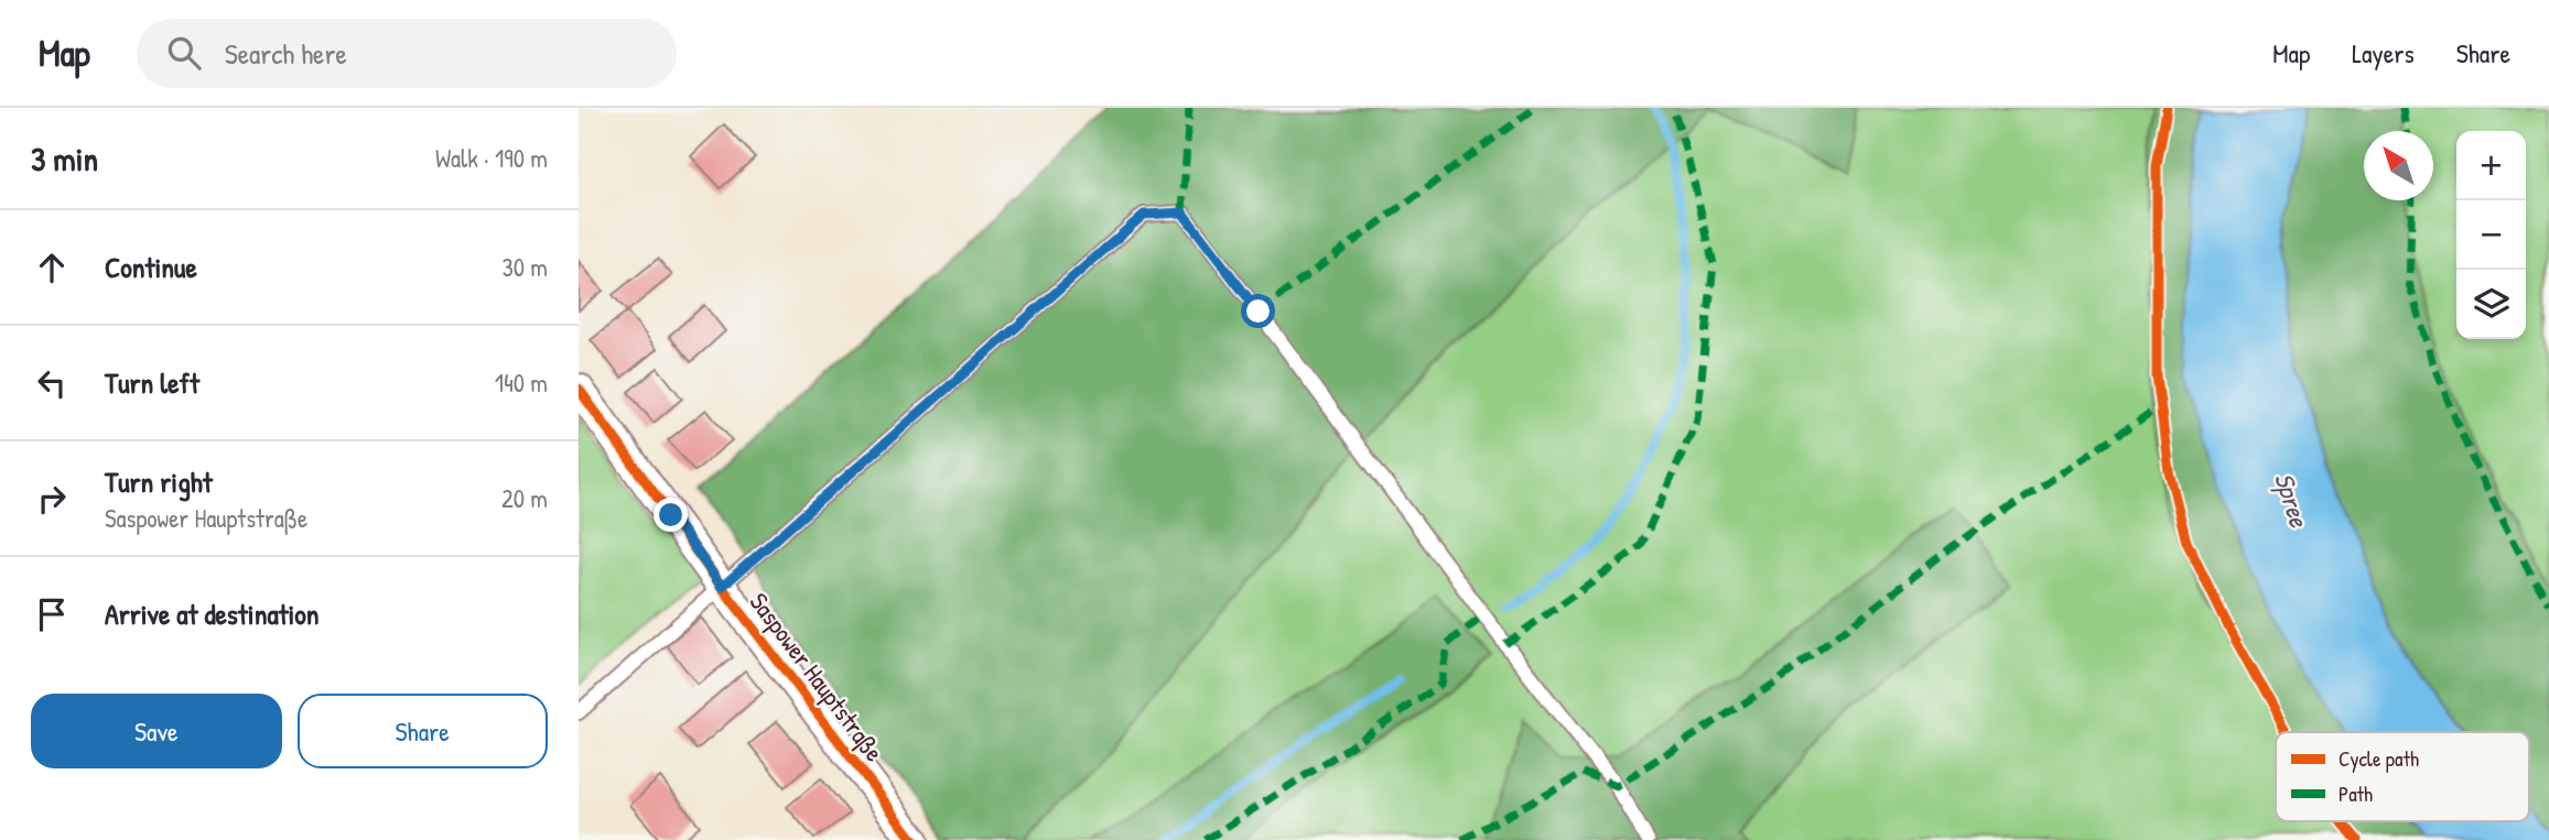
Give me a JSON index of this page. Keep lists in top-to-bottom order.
{
  "streets": {
    "street": ["Saspower Hauptstraße"]
  },
  "water": ["Spree"],
  "legend": ["Cycle path", "Path"],
  "north": "top left",
  "page": {
    "header": "Map",
    "search": "Search here",
    "nav": ["Map", "Layers", "Share"],
    "heading": ["3 min", "Walk · 190 m"],
    "map_buttons": ["+", "−"],
    "list": [
      ["Continue", "30 m"],
      ["Turn left", "140 m"],
      ["Turn right", "Saspower Hauptstraße", "20 m"],
      "Arrive at destination"
    ],
    "buttons": ["Save", "Share"]
  }
}
